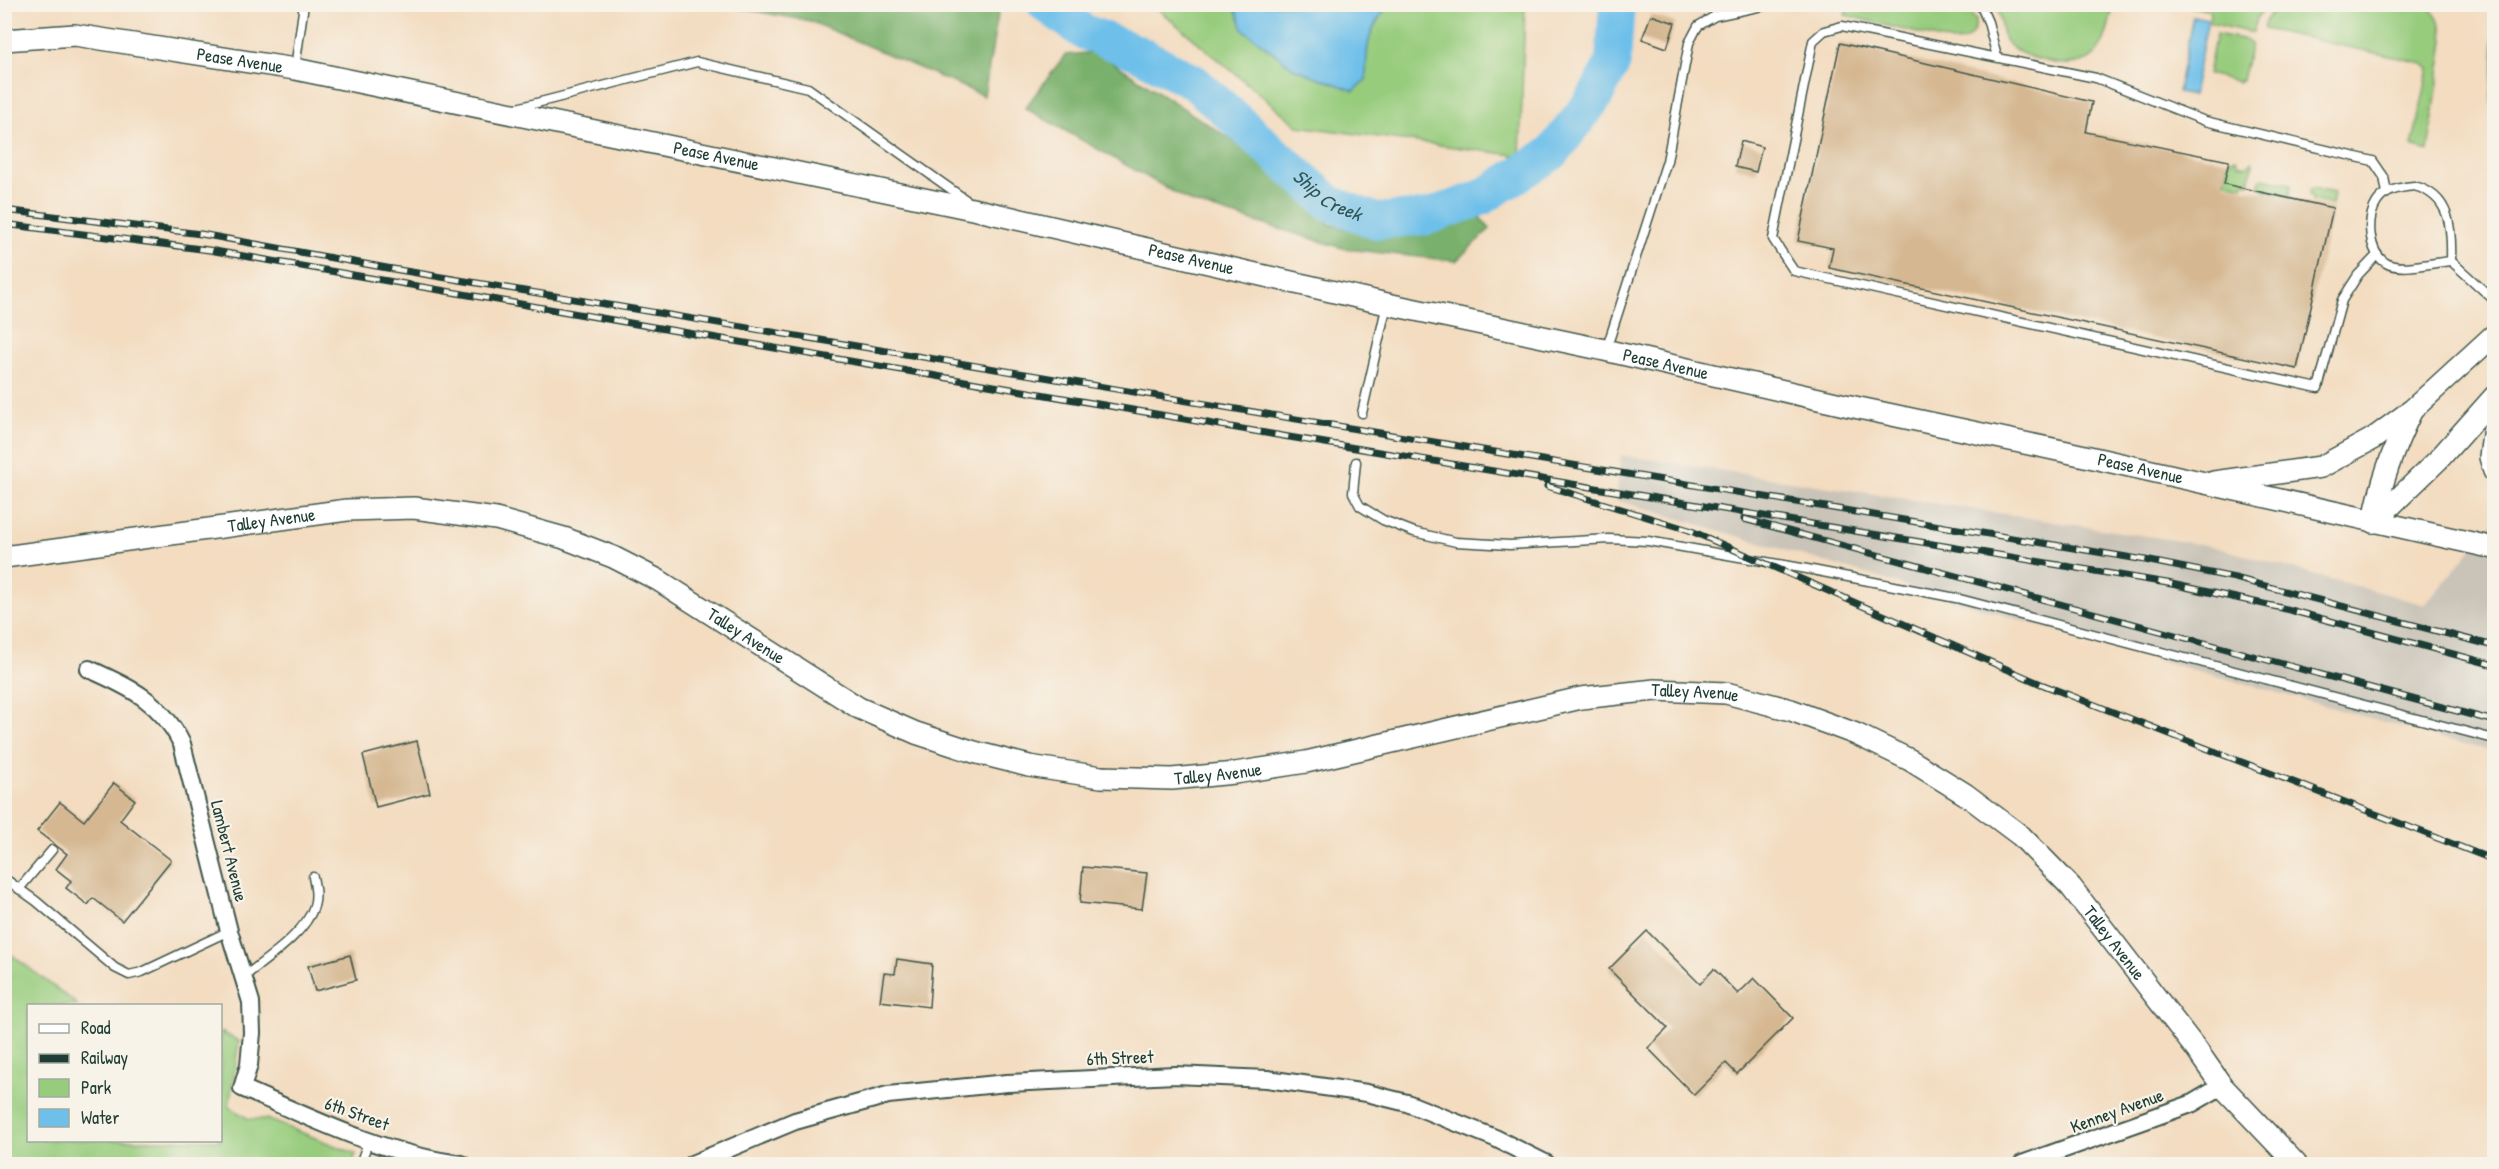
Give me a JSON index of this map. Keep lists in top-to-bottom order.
{
  "streets": {
    "street": [
      "Pease Avenue",
      "Talley Avenue",
      "Lambert Avenue",
      "6th Street",
      "Kenney Avenue"
    ]
  },
  "crossings": [
    ["Talley Avenue", "Kenney Avenue"],
    ["Lambert Avenue", "6th Street"]
  ],
  "water": ["Ship Creek"],
  "legend": [
    "Road",
    "Railway",
    "Park",
    "Water"
  ]
}
